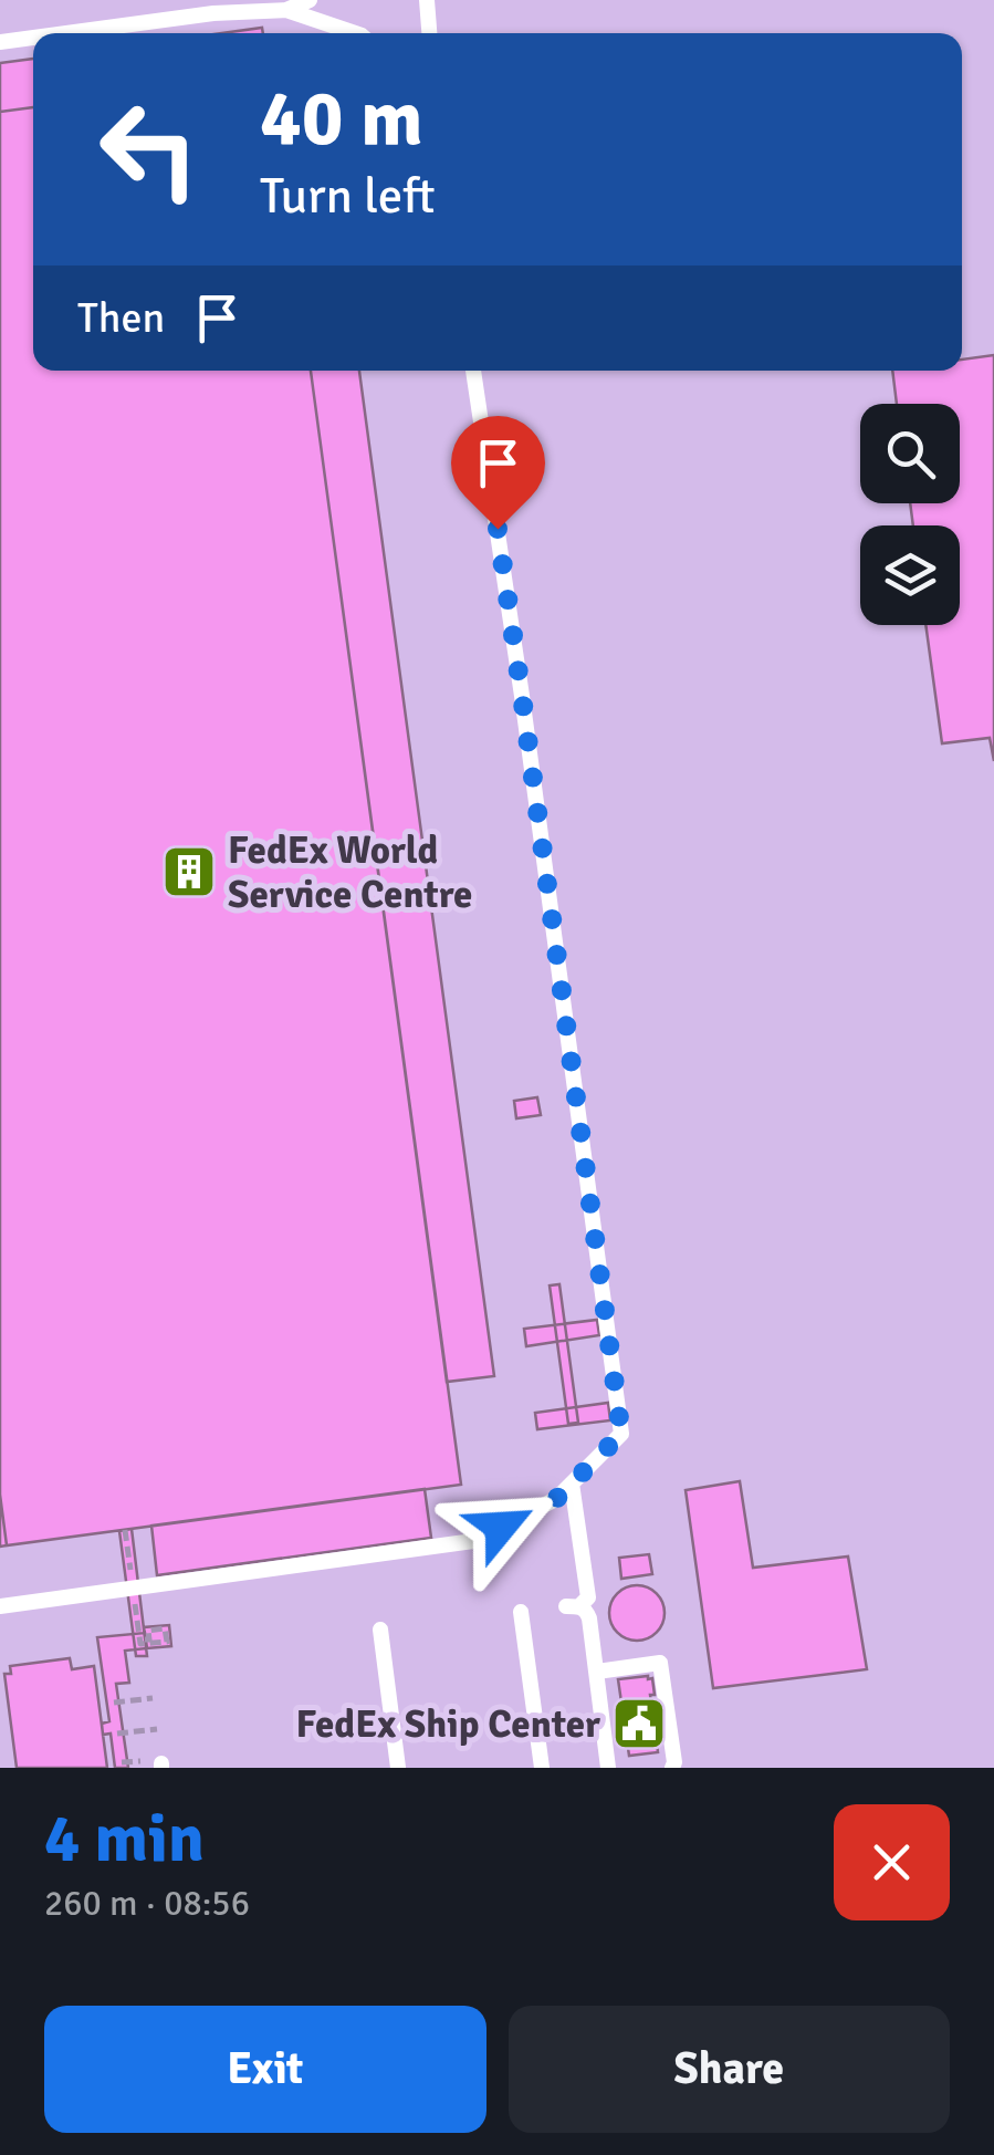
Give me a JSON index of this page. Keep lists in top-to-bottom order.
{
  "places": {
    "building": ["FedEx World Service Centre"],
    "public building": ["FedEx Ship Center"]
  },
  "page": {
    "turn": ["40 m", "Turn left"],
    "then": "Then",
    "heading": ["4 min", "260 m · 08:56"],
    "buttons": ["Exit", "Share"]
  }
}
